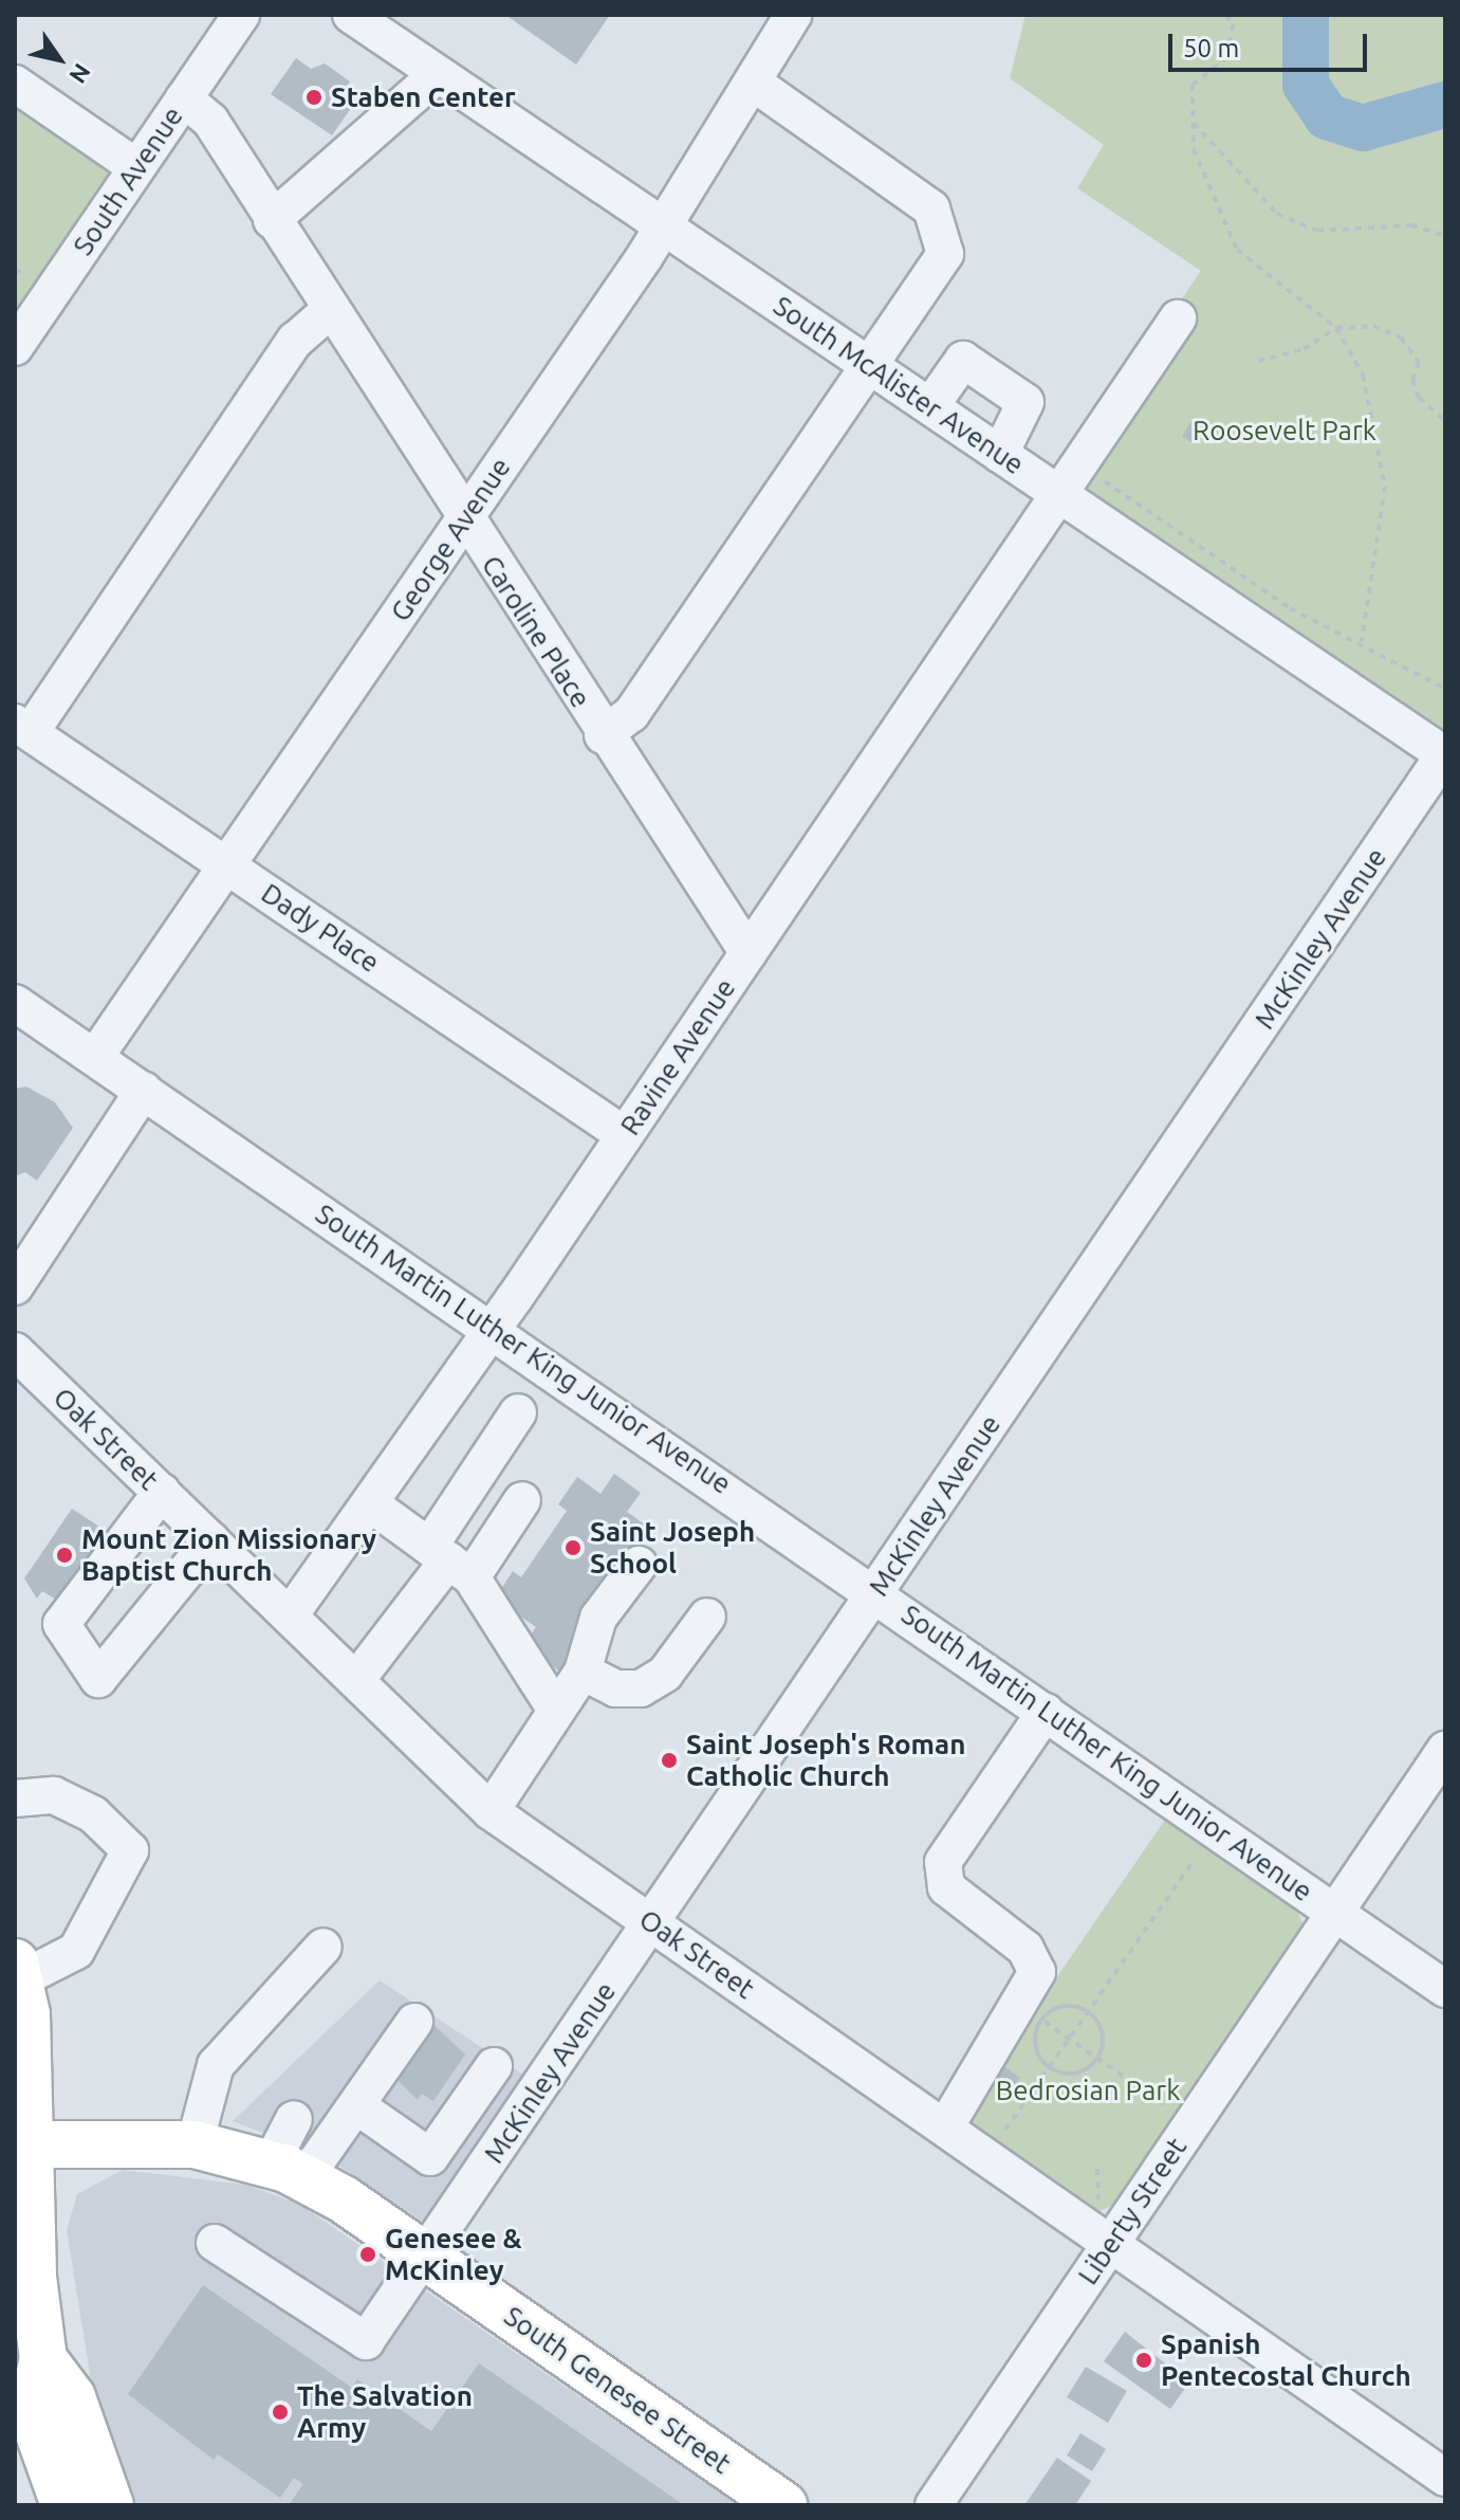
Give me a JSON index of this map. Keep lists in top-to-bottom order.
{
  "streets": {
    "main road": ["South Genesee Street"],
    "street": [
      "South Avenue",
      "South McAlister Avenue",
      "George Avenue",
      "Caroline Place",
      "Dady Place",
      "McKinley Avenue",
      "Ravine Avenue",
      "South Martin Luther King Junior Avenue",
      "Oak Street",
      "Liberty Street"
    ]
  },
  "crossings": [
    ["South Avenue", "Caroline Place"],
    ["South McAlister Avenue", "George Avenue"],
    ["South McAlister Avenue", "McKinley Avenue"],
    ["South McAlister Avenue", "Ravine Avenue"],
    ["George Avenue", "Caroline Place"],
    ["George Avenue", "Dady Place"],
    ["George Avenue", "South Martin Luther King Junior Avenue"],
    ["Caroline Place", "Ravine Avenue"],
    ["Dady Place", "Ravine Avenue"],
    ["McKinley Avenue", "South Martin Luther King Junior Avenue"],
    ["McKinley Avenue", "Oak Street"],
    ["McKinley Avenue", "South Genesee Street"],
    ["Ravine Avenue", "South Martin Luther King Junior Avenue"],
    ["Ravine Avenue", "Oak Street"],
    ["South Martin Luther King Junior Avenue", "Liberty Street"],
    ["Oak Street", "Liberty Street"]
  ],
  "parks": ["Roosevelt Park", "Bedrosian Park"],
  "places": [
    "Staben Center",
    "Saint Joseph School",
    "Mount Zion Missionary Baptist Church",
    "Saint Joseph's Roman Catholic Church",
    "Genesee & McKinley",
    "Spanish Pentecostal Church",
    "The Salvation Army"
  ],
  "scale_bar": "50 m",
  "north": "bottom right"
}
